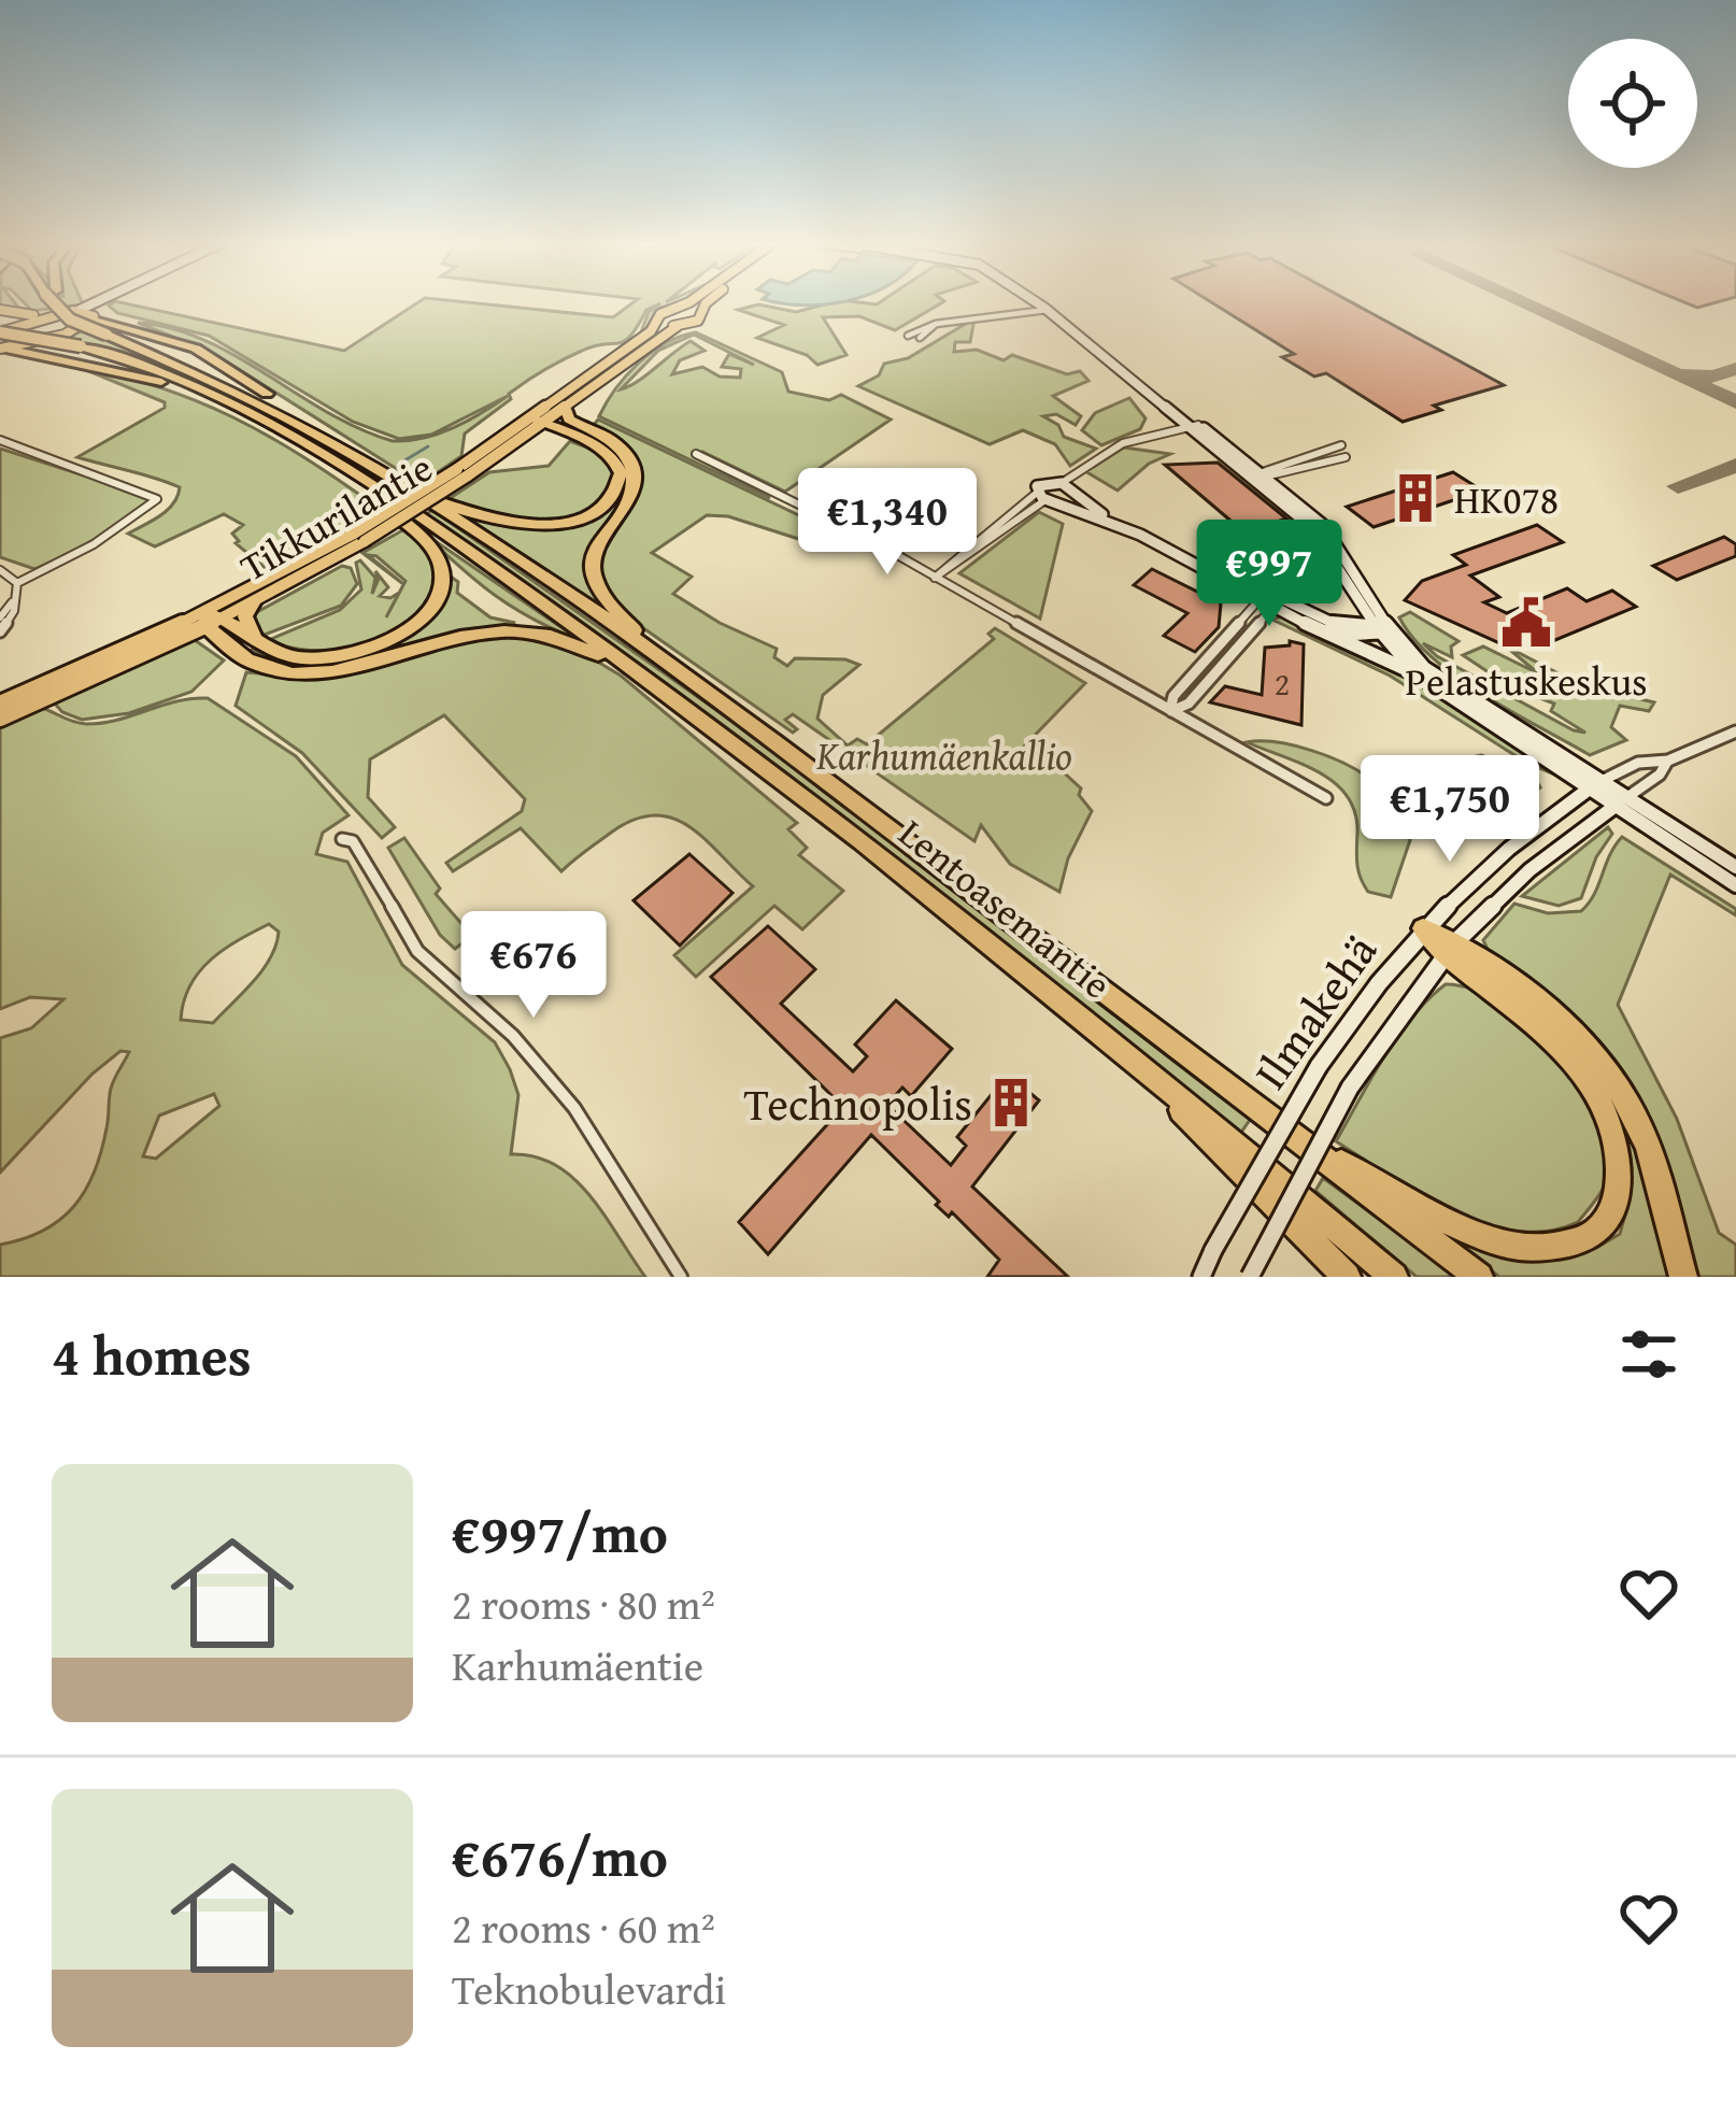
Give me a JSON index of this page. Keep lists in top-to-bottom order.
{
  "streets": {
    "highway": ["Lentoasemantie"],
    "main road": ["Tikkurilantie"],
    "street": ["Ilmakehä"]
  },
  "parks": ["Karhumäenkallio"],
  "places": {
    "building": ["HK078", "Technopolis"],
    "public building": ["Pelastuskeskus"]
  },
  "house_numbers": ["2"],
  "page": {
    "price": [
      "€1,340",
      "€997",
      "€1,750",
      "€676"
    ],
    "heading": "4 homes",
    "list": [
      {
        "name": "€997/mo",
        "note": "2 rooms · 80 m² · Karhumäentie"
      },
      {
        "name": "€676/mo",
        "note": "2 rooms · 60 m² · Teknobulevardi"
      }
    ]
  }
}
